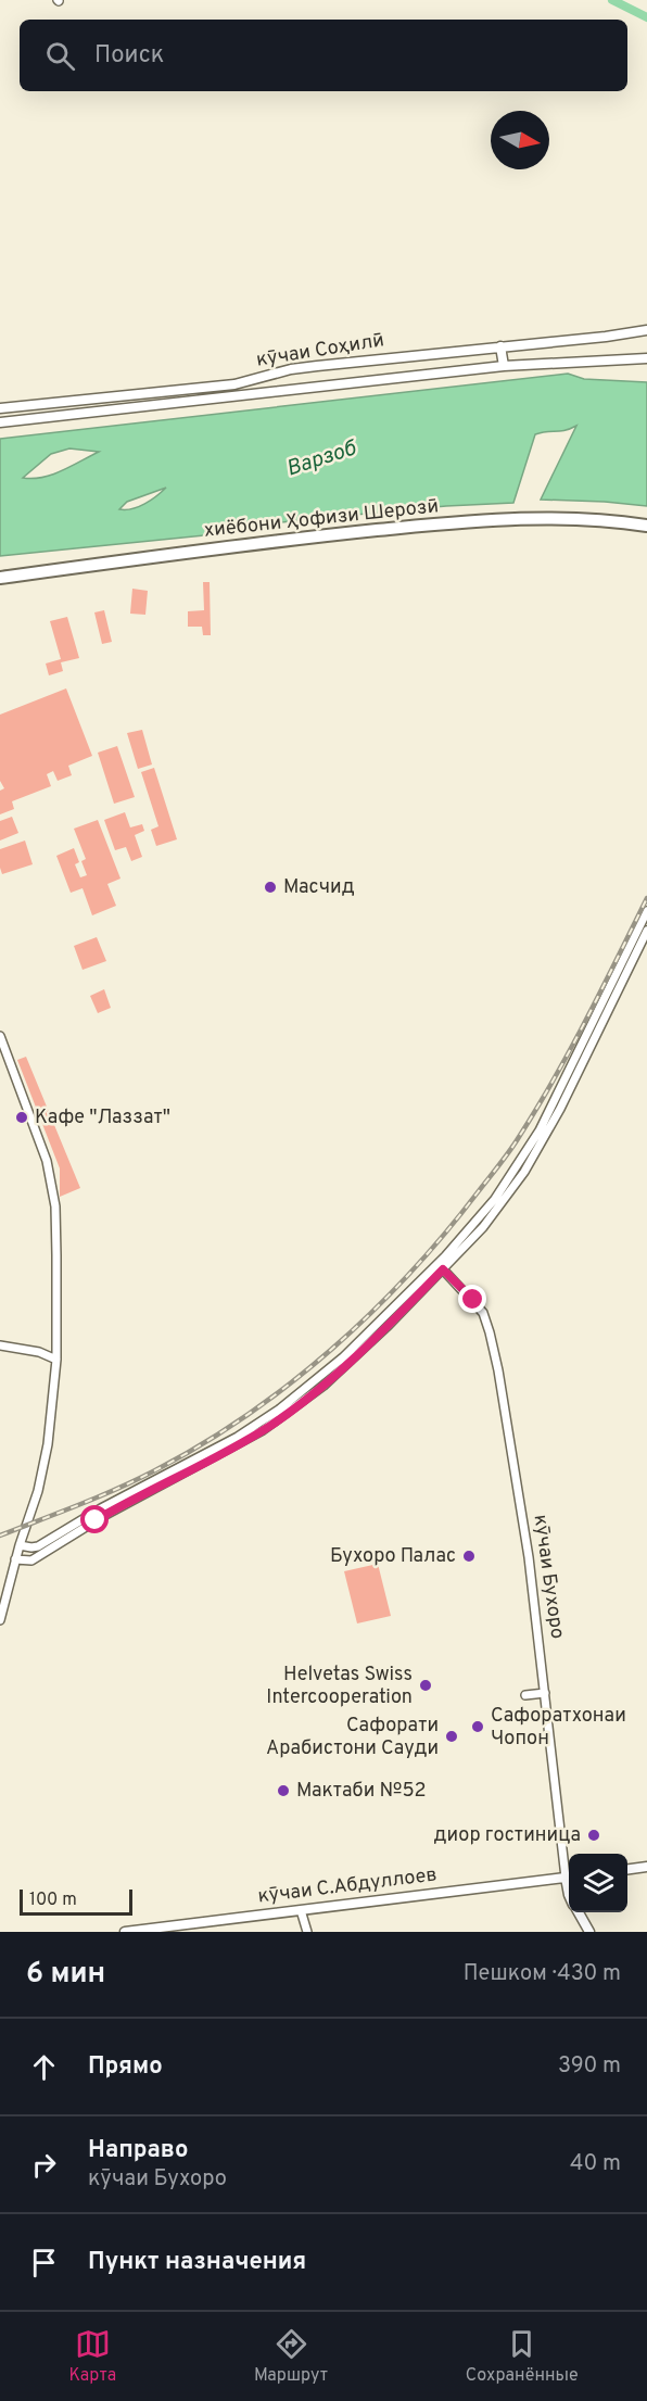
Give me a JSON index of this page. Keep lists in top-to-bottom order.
{
  "streets": {
    "main road": ["хиёбони Ҳофизи Шерозӣ"],
    "street": ["кӯчаи Соҳилӣ", "кӯчаи Бухоро", "кӯчаи С.Абдуллоев"]
  },
  "water": ["Варзоб"],
  "places": [
    "Масчид",
    "Кафе \"Лаззат\"",
    "Бухоро Палас",
    "Helvetas Swiss Intercooperation",
    "Сафоратхонаи Чопон",
    "Сафорати Арабистони Сауди",
    "Мактаби №52",
    "диор гостиница"
  ],
  "scale_bar": "100 m",
  "north": "right",
  "page": {
    "search": "Поиск",
    "scale": "100 m",
    "heading": ["6 мин", "Пешком · 430 m"],
    "list": [
      ["Прямо", "390 m"],
      ["Направо", "кӯчаи Бухоро", "40 m"],
      "Пункт назначения"
    ],
    "nav": ["Карта", "Маршрут", "Сохранённые"]
  }
}
